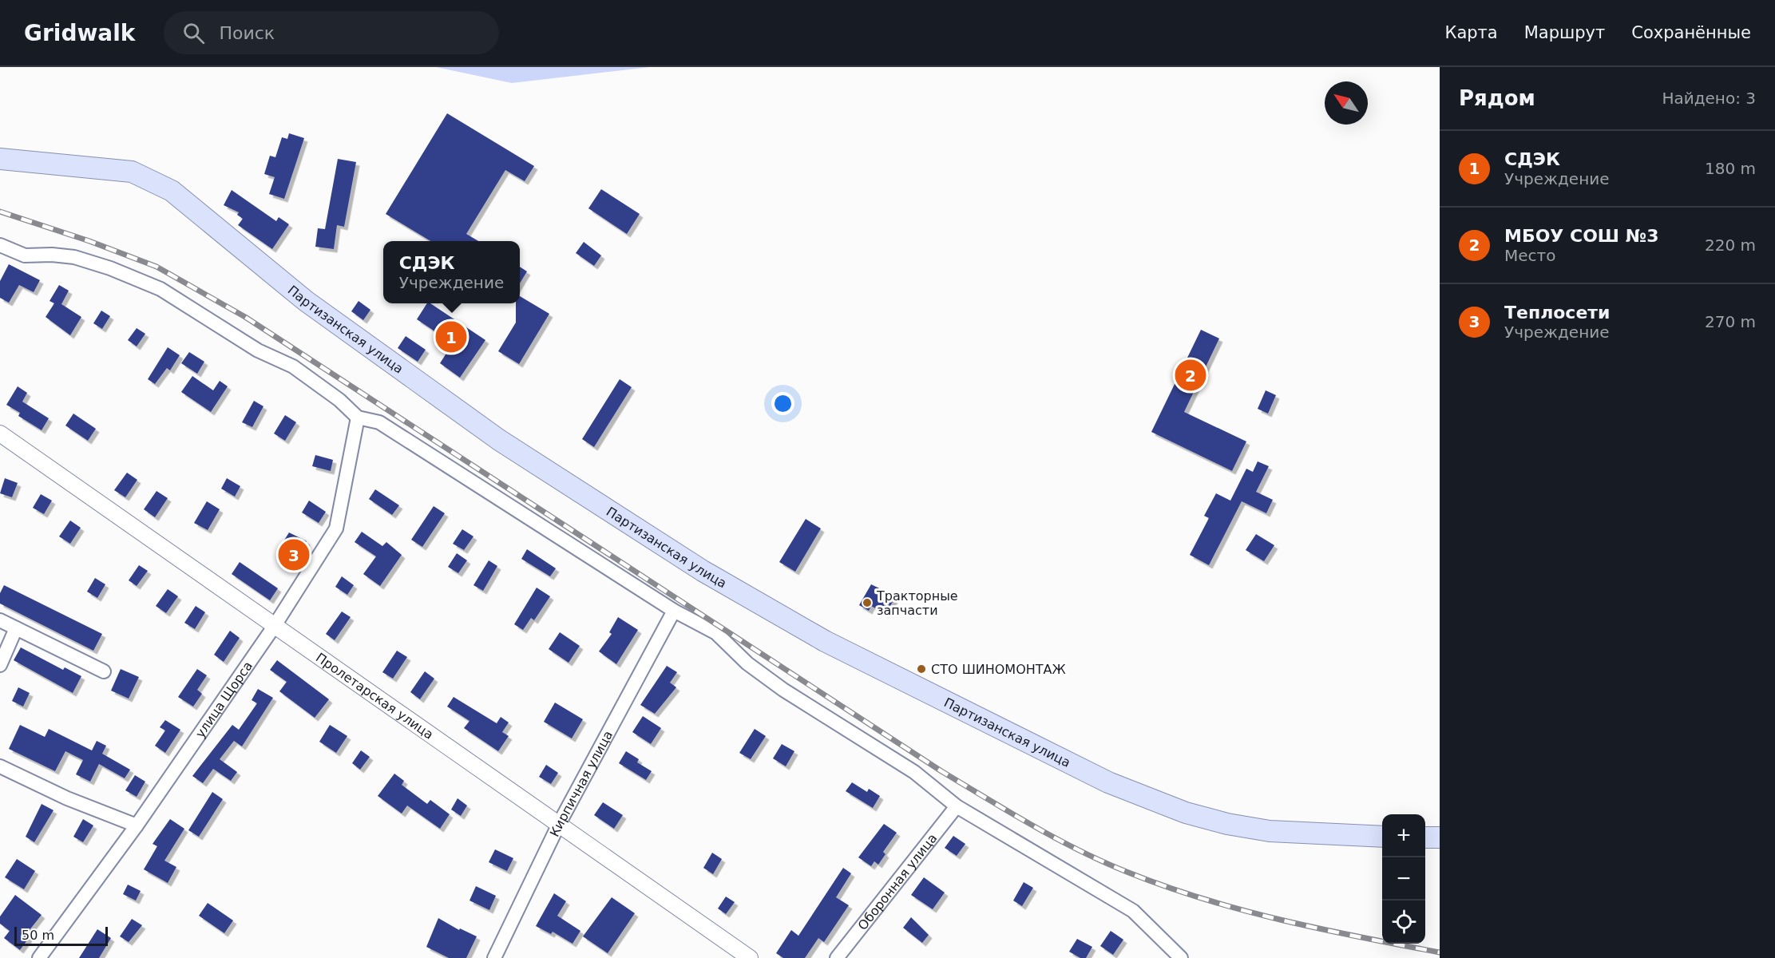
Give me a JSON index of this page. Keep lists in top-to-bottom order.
{
  "streets": {
    "main road": ["Партизанская улица"],
    "street": [
      "Пролетарская улица",
      "улица Щорса",
      "Кирпичная улица",
      "Оборонная улица"
    ]
  },
  "crossings": [
    ["Пролетарская улица", "улица Щорса"],
    ["Пролетарская улица", "Кирпичная улица"]
  ],
  "places": ["Тракторные запчасти", "СТО ШИНОМОНТАЖ"],
  "scale_bar": "50 m",
  "north": "top left",
  "page": {
    "header": "Gridwalk",
    "search": "Поиск",
    "nav": ["Карта", "Маршрут", "Сохранённые"],
    "heading": ["Рядом", "Найдено: 3"],
    "list": [
      {
        "mark": "1",
        "name": "СДЭК",
        "note": "Учреждение",
        "value": "180 m"
      },
      {
        "mark": "2",
        "name": "МБОУ СОШ №3",
        "note": "Место",
        "value": "220 m"
      },
      {
        "mark": "3",
        "name": "Теплосети",
        "note": "Учреждение",
        "value": "270 m"
      }
    ],
    "popup": ["СДЭК", "Учреждение"],
    "pins": ["1", "2", "3"],
    "map_buttons": ["+", "−"],
    "scale": "50 m"
  }
}
